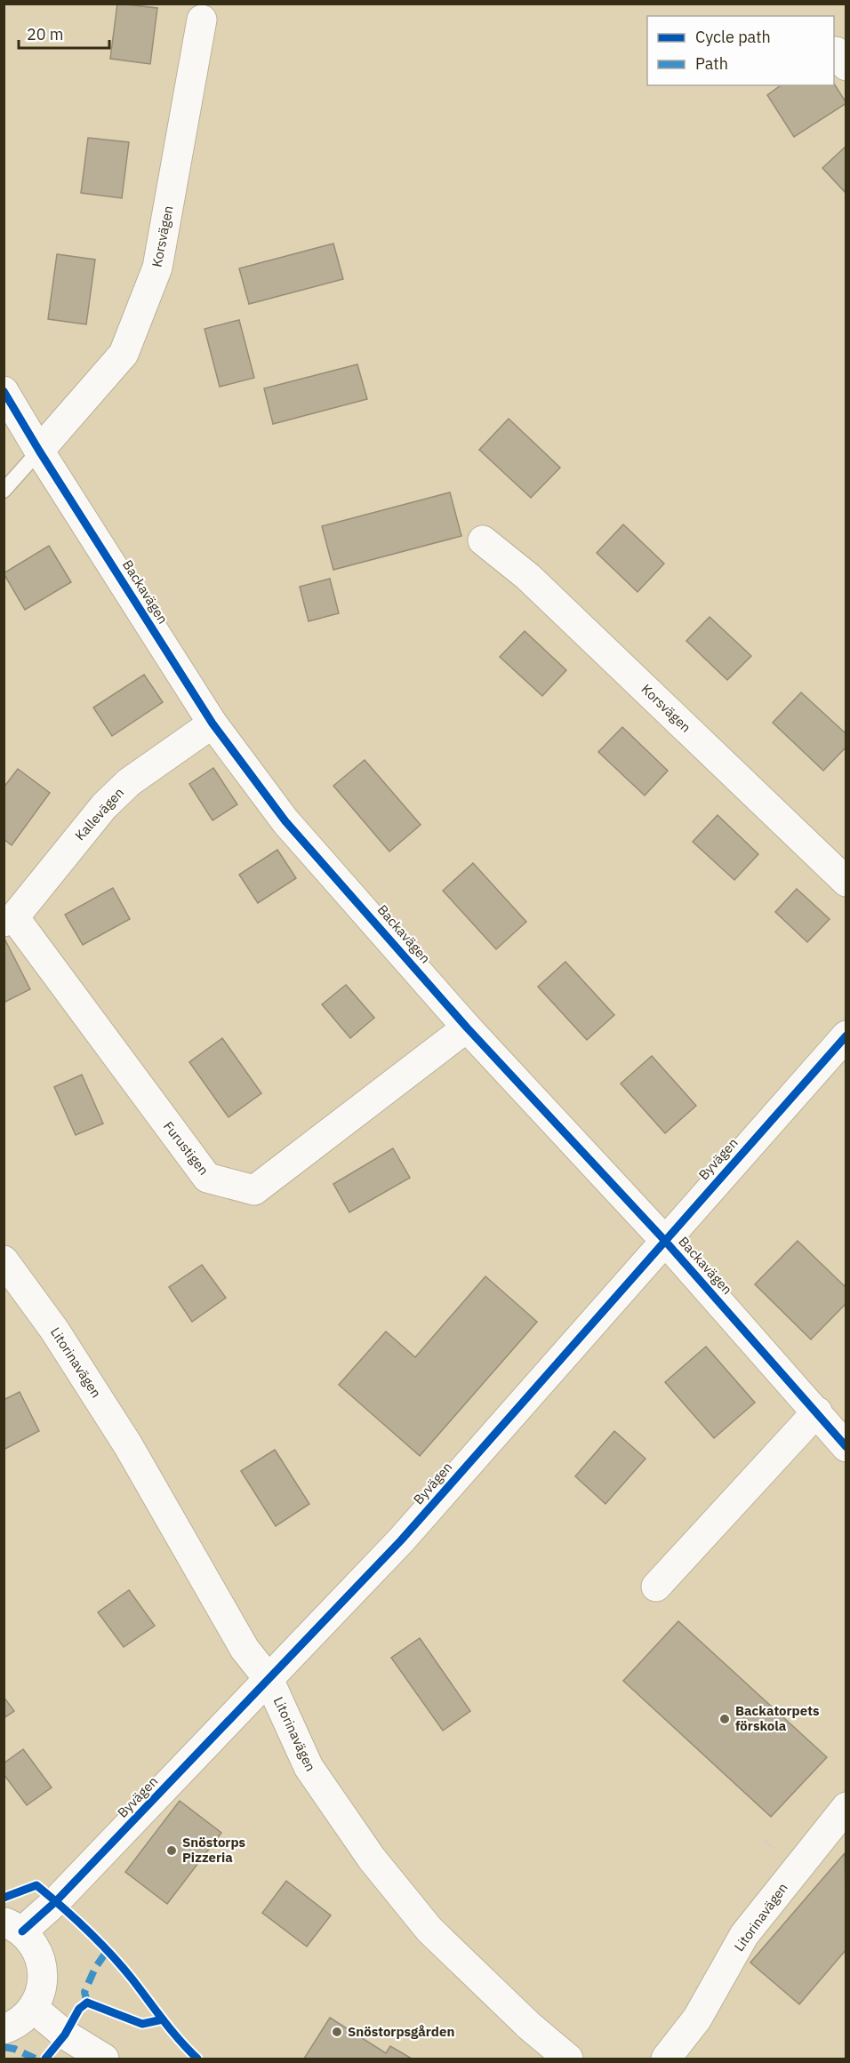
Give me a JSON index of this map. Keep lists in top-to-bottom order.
{
  "streets": {
    "street": [
      "Korsvägen",
      "Backavägen",
      "Kallevägen",
      "Furustigen",
      "Byvägen",
      "Litorinavägen"
    ]
  },
  "crossings": [
    ["Korsvägen", "Backavägen"],
    ["Backavägen", "Kallevägen"],
    ["Backavägen", "Furustigen"],
    ["Backavägen", "Byvägen"],
    ["Kallevägen", "Furustigen"],
    ["Byvägen", "Litorinavägen"]
  ],
  "places": ["Backatorpets förskola", "Snöstorps Pizzeria", "Snöstorpsgården"],
  "legend": ["Cycle path", "Path"],
  "scale_bar": "20 m"
}
